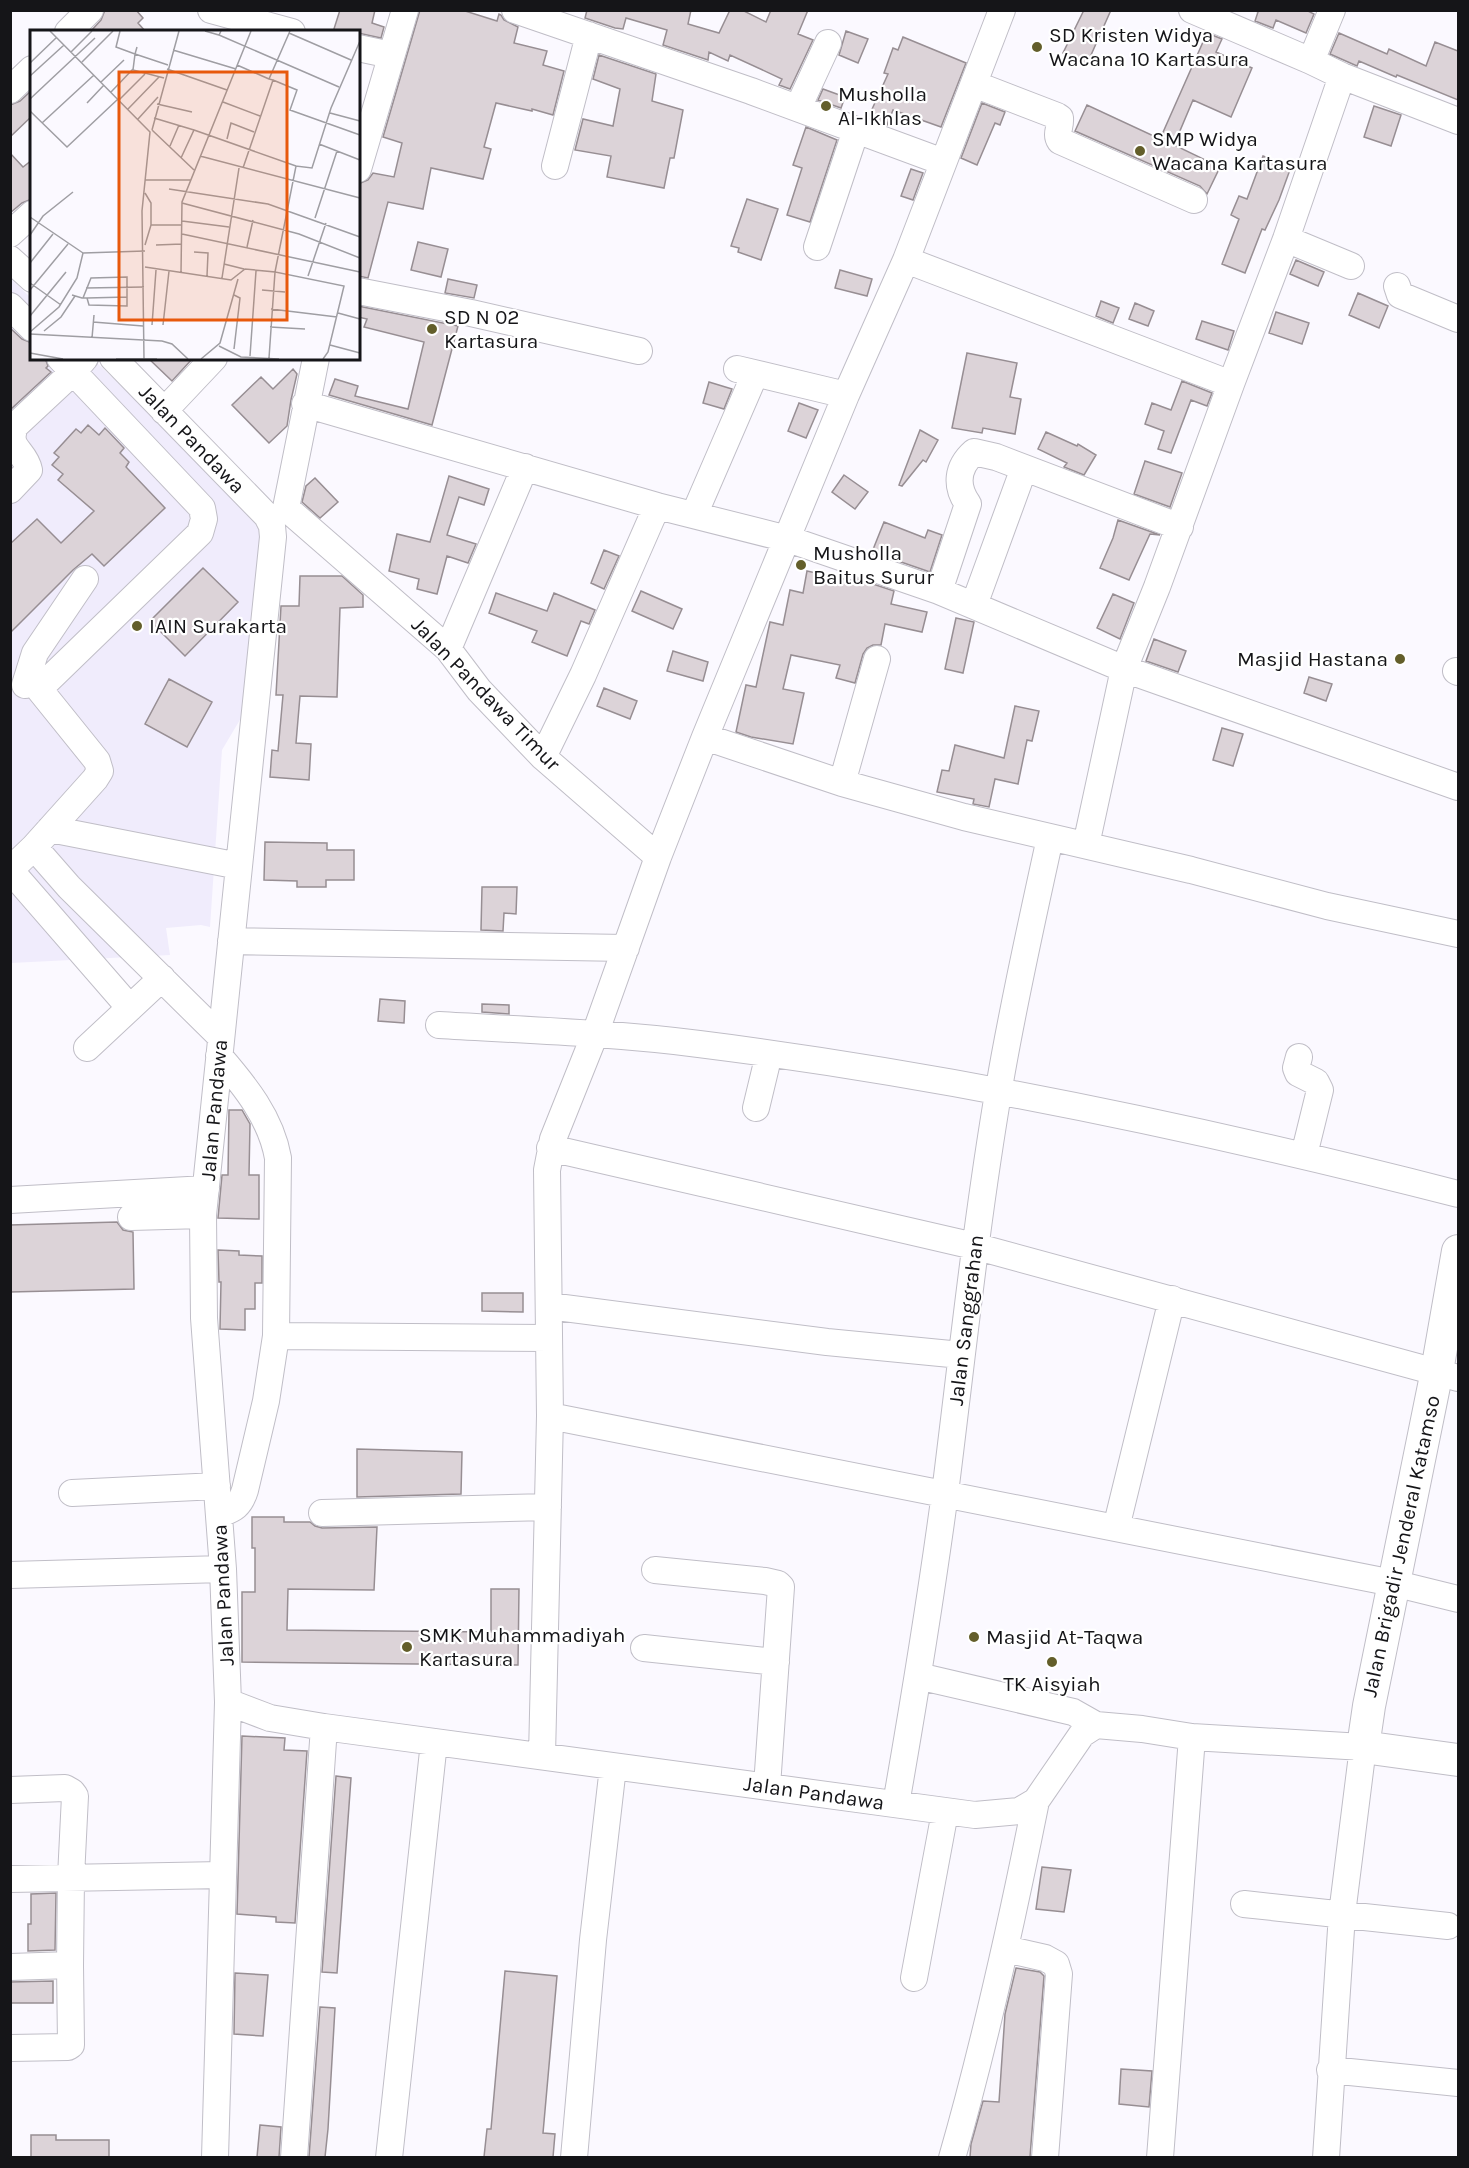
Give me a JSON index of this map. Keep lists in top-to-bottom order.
{
  "streets": {
    "main road": ["Jalan Brigadir Jenderal Katamso"],
    "street": ["Jalan Pandawa", "Jalan Pandawa Timur", "Jalan Sanggrahan"]
  },
  "crossings": [
    ["Jalan Pandawa", "Jalan Pandawa Timur"],
    ["Jalan Pandawa", "Jalan Sanggrahan"]
  ],
  "places": [
    "SD Kristen Widya Wacana 10 Kartasura",
    "Musholla Al-Ikhlas",
    "SMP Widya Wacana Kartasura",
    "SD N 02 Kartasura",
    "Musholla Baitus Surur",
    "IAIN Surakarta",
    "Masjid Hastana",
    "Masjid At-Taqwa",
    "SMK Muhammadiyah Kartasura",
    "TK Aisyiah"
  ]
}
